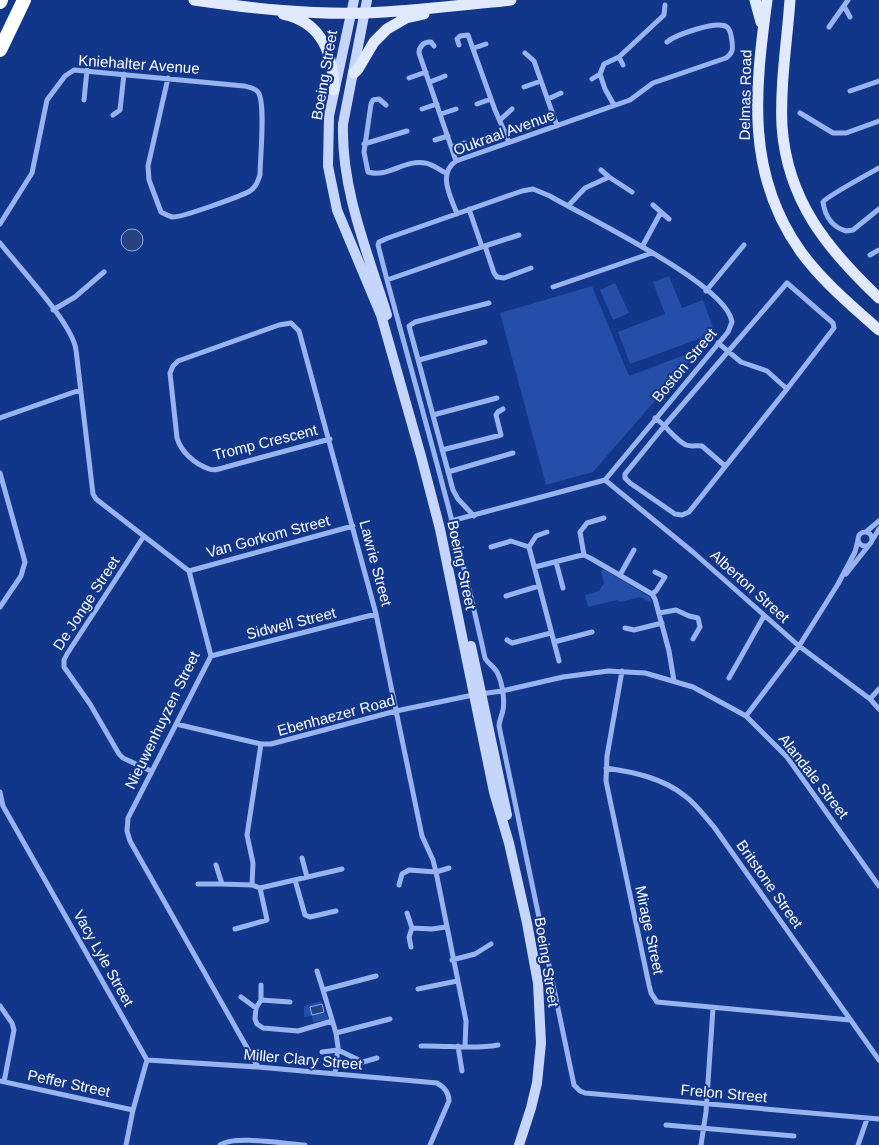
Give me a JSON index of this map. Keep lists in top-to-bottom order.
{
  "streets": {
    "main road": ["Boeing Street", "Delmas Road"],
    "street": [
      "Kniehalter Avenue",
      "Oukraal Avenue",
      "Boston Street",
      "Tromp Crescent",
      "Van Gorkom Street",
      "Lawrie Street",
      "Alberton Street",
      "De Jonge Street",
      "Sidwell Street",
      "Ebenhaezer Road",
      "Nieuwenhuyzen Street",
      "Alandale Street",
      "Britstone Street",
      "Mirage Street",
      "Vacy Lyle Street",
      "Miller Clary Street",
      "Peffer Street",
      "Frelon Street"
    ]
  },
  "crossings": [
    ["Boeing Street", "Boston Street"],
    ["Boeing Street", "Ebenhaezer Road"],
    ["Boeing Street", "Alandale Street"],
    ["Boeing Street", "Frelon Street"],
    ["Oukraal Avenue", "Boston Street"],
    ["Boston Street", "Alberton Street"],
    ["Tromp Crescent", "Lawrie Street"],
    ["Van Gorkom Street", "Lawrie Street"],
    ["Van Gorkom Street", "Nieuwenhuyzen Street"],
    ["Lawrie Street", "Sidwell Street"],
    ["Lawrie Street", "Ebenhaezer Road"],
    ["De Jonge Street", "Nieuwenhuyzen Street"],
    ["Sidwell Street", "Nieuwenhuyzen Street"],
    ["Ebenhaezer Road", "Nieuwenhuyzen Street"],
    ["Ebenhaezer Road", "Alandale Street"],
    ["Nieuwenhuyzen Street", "Miller Clary Street"],
    ["Alandale Street", "Mirage Street"],
    ["Britstone Street", "Mirage Street"],
    ["Vacy Lyle Street", "Miller Clary Street"]
  ]
}
